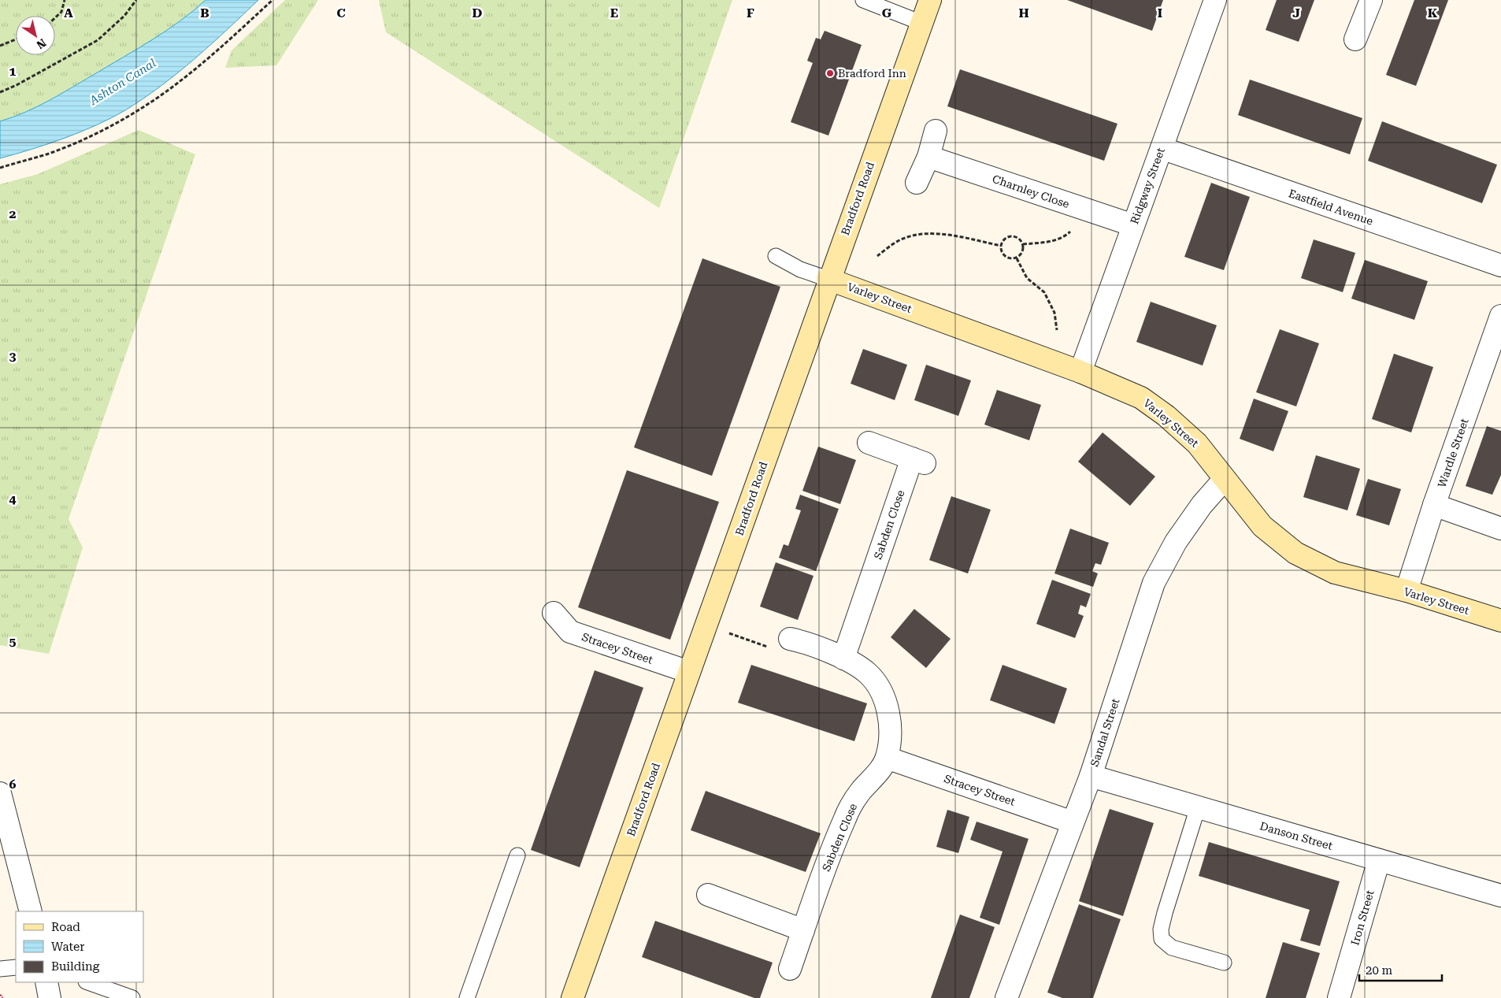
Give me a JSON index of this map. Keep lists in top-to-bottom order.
{
  "streets": {
    "street": [
      "Ridgway Street",
      "Charnley Close",
      "Bradford Road",
      "Eastfield Avenue",
      "Varley Street",
      "Wardle Street",
      "Sabden Close",
      "Stracey Street",
      "Sandal Street",
      "Danson Street",
      "Iron Street"
    ]
  },
  "crossings": [
    ["Ridgway Street", "Charnley Close"],
    ["Ridgway Street", "Eastfield Avenue"],
    ["Ridgway Street", "Varley Street"],
    ["Bradford Road", "Varley Street"],
    ["Bradford Road", "Stracey Street"],
    ["Varley Street", "Wardle Street"],
    ["Varley Street", "Sandal Street"],
    ["Sabden Close", "Stracey Street"],
    ["Stracey Street", "Sandal Street"],
    ["Sandal Street", "Danson Street"],
    ["Danson Street", "Iron Street"]
  ],
  "water": ["Ashton Canal"],
  "places": ["Bradford Inn"],
  "legend": ["Road", "Water", "Building"],
  "scale_bar": "20 m",
  "north": "bottom right",
  "grid": {
    "columns": [
      "A",
      "B",
      "C",
      "D",
      "E",
      "F",
      "G",
      "H",
      "I",
      "J",
      "K"
    ],
    "rows": [
      "1",
      "2",
      "3",
      "4",
      "5",
      "6"
    ]
  }
}
